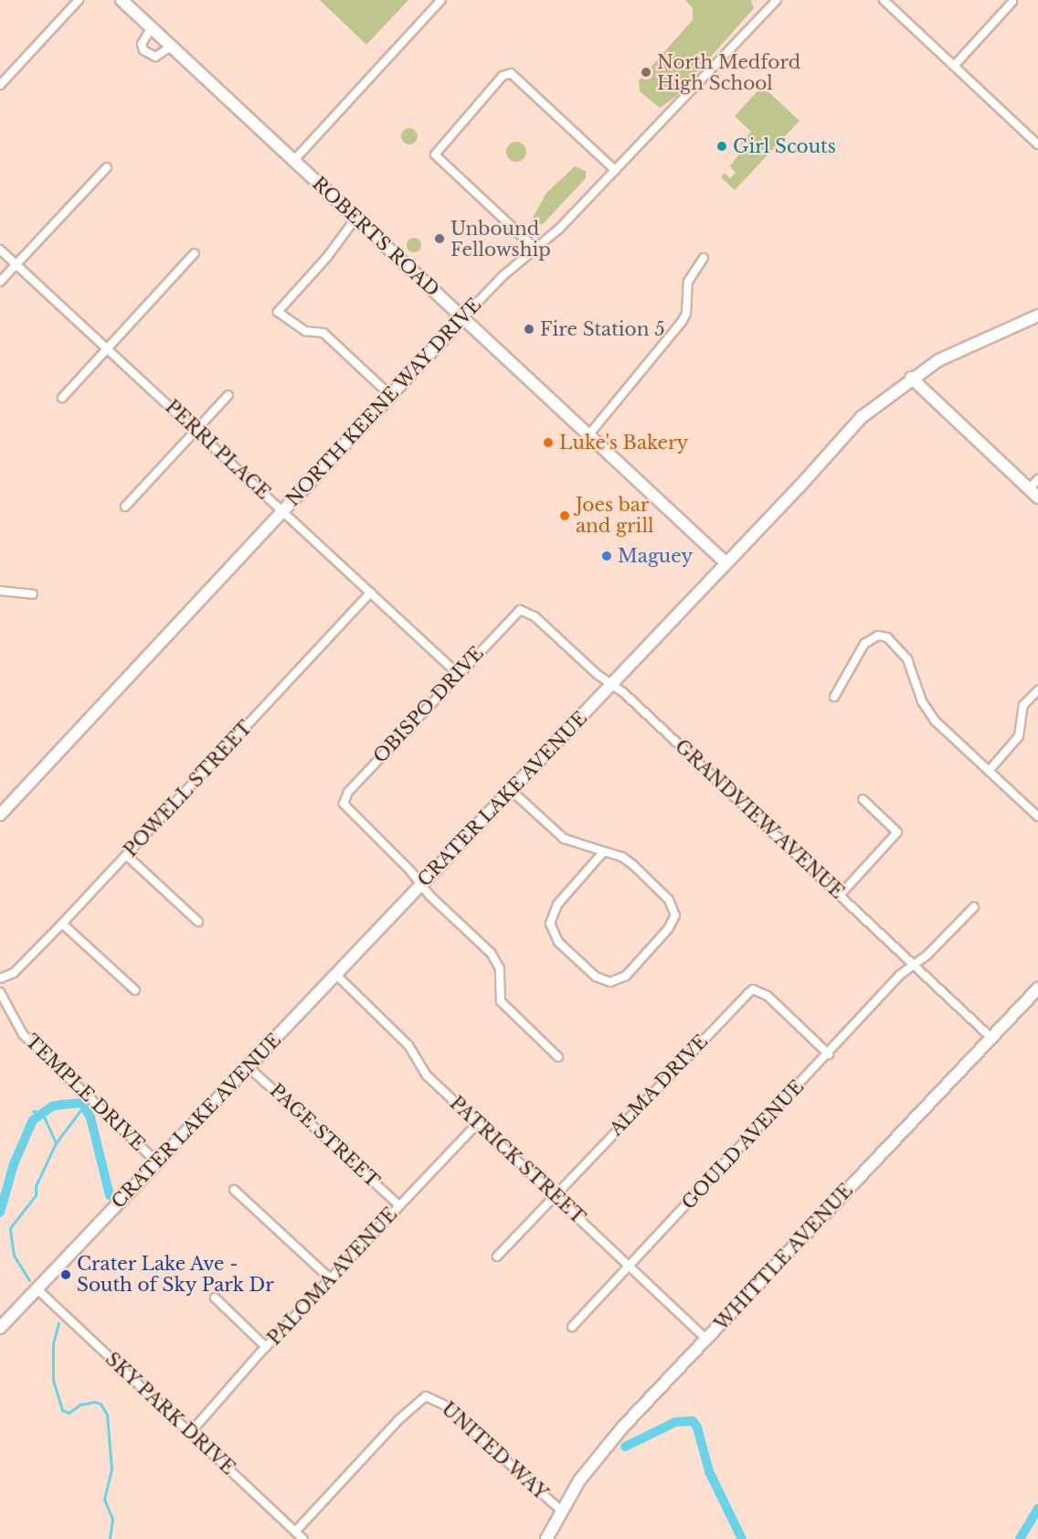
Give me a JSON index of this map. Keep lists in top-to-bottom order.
{
  "streets": {
    "street": [
      "ROBERTS ROAD",
      "NORTH KEENE WAY DRIVE",
      "PERRI PLACE",
      "OBISPO DRIVE",
      "POWELL STREET",
      "CRATER LAKE AVENUE",
      "GRANDVIEW AVENUE",
      "ALMA DRIVE",
      "TEMPLE DRIVE",
      "PAGE STREET",
      "GOULD AVENUE",
      "PATRICK STREET",
      "WHITTLE AVENUE",
      "PALOMA AVENUE",
      "SKY PARK DRIVE",
      "UNITED WAY"
    ]
  },
  "crossings": [
    ["ROBERTS ROAD", "NORTH KEENE WAY DRIVE"],
    ["ROBERTS ROAD", "CRATER LAKE AVENUE"],
    ["NORTH KEENE WAY DRIVE", "PERRI PLACE"],
    ["PERRI PLACE", "OBISPO DRIVE"],
    ["PERRI PLACE", "POWELL STREET"],
    ["OBISPO DRIVE", "CRATER LAKE AVENUE"],
    ["OBISPO DRIVE", "GRANDVIEW AVENUE"],
    ["CRATER LAKE AVENUE", "GRANDVIEW AVENUE"],
    ["CRATER LAKE AVENUE", "TEMPLE DRIVE"],
    ["CRATER LAKE AVENUE", "PAGE STREET"],
    ["CRATER LAKE AVENUE", "PATRICK STREET"],
    ["CRATER LAKE AVENUE", "SKY PARK DRIVE"],
    ["GRANDVIEW AVENUE", "GOULD AVENUE"],
    ["GRANDVIEW AVENUE", "WHITTLE AVENUE"],
    ["ALMA DRIVE", "GOULD AVENUE"],
    ["ALMA DRIVE", "PATRICK STREET"],
    ["PAGE STREET", "PALOMA AVENUE"],
    ["GOULD AVENUE", "PATRICK STREET"],
    ["PATRICK STREET", "WHITTLE AVENUE"],
    ["PATRICK STREET", "PALOMA AVENUE"],
    ["WHITTLE AVENUE", "UNITED WAY"],
    ["PALOMA AVENUE", "SKY PARK DRIVE"],
    ["SKY PARK DRIVE", "UNITED WAY"]
  ],
  "places": [
    "North Medford High School",
    "Girl Scouts",
    "Unbound Fellowship",
    "Fire Station 5",
    "Luke's Bakery",
    "Joes bar and grill",
    "Maguey",
    "Crater Lake Ave - South of Sky Park Dr"
  ]
}
